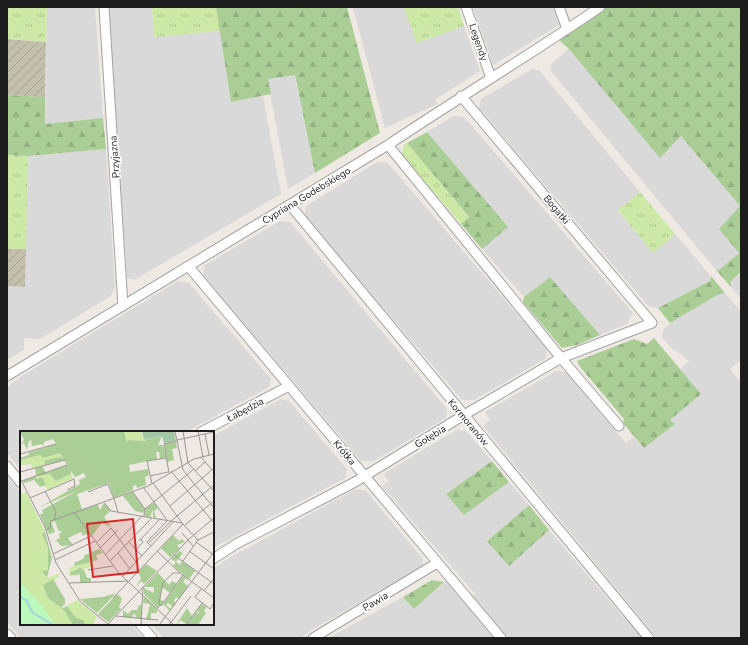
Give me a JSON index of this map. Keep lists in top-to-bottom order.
{
  "streets": {
    "street": [
      "Legendy",
      "Przyjazna",
      "Cypriana Godebskiego",
      "Bogatki",
      "Łabędzia",
      "Kormoranów",
      "Gołębia",
      "Krótka",
      "Pawia"
    ]
  },
  "crossings": [
    ["Legendy", "Cypriana Godebskiego"],
    ["Przyjazna", "Cypriana Godebskiego"],
    ["Cypriana Godebskiego", "Bogatki"],
    ["Cypriana Godebskiego", "Kormoranów"],
    ["Cypriana Godebskiego", "Krótka"],
    ["Bogatki", "Gołębia"],
    ["Łabędzia", "Krótka"],
    ["Kormoranów", "Gołębia"],
    ["Gołębia", "Krótka"],
    ["Krótka", "Pawia"]
  ]
}
